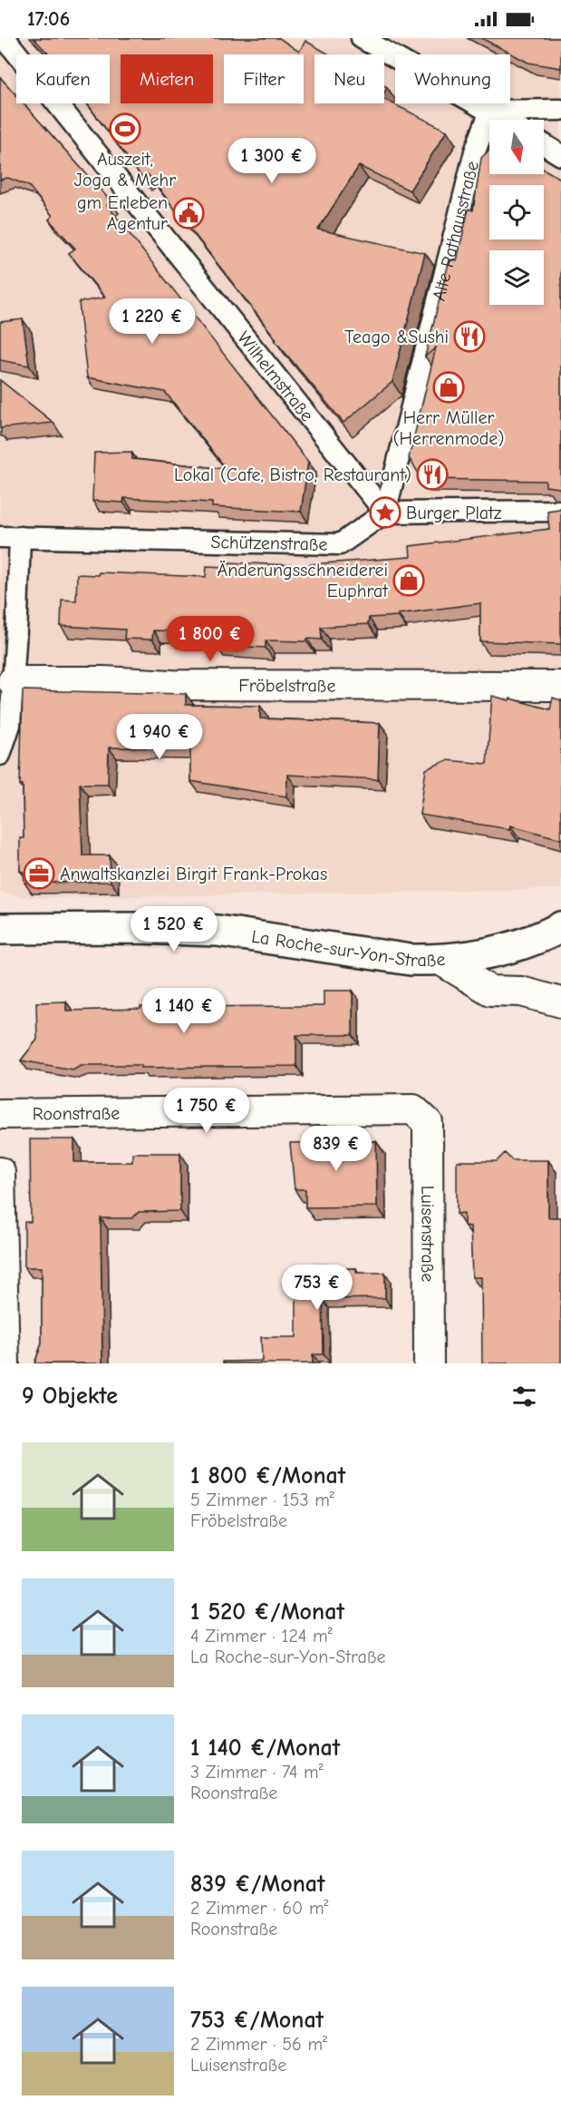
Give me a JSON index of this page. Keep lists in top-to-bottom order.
{
  "streets": {
    "street": [
      "Alte Rathausstraße",
      "Wilhelmstraße",
      "Schützenstraße",
      "Fröbelstraße",
      "La Roche-sur-Yon-Straße",
      "Roonstraße",
      "Luisenstraße"
    ]
  },
  "crossings": [
    ["Alte Rathausstraße", "Wilhelmstraße"],
    ["Alte Rathausstraße", "Schützenstraße"],
    ["Wilhelmstraße", "Schützenstraße"],
    ["Roonstraße", "Luisenstraße"]
  ],
  "places": {
    "sports": ["Auszeit, Joga & Mehr"],
    "public building": ["gm Erleben Agentur"],
    "restaurant": ["Teago &Sushi", "Lokal (Cafe, Bistro, Restaurant)"],
    "shop": ["Herr Müller (Herrenmode)", "Änderungsschneiderei Euphrat"],
    "place": ["Burger Platz"],
    "office": ["Anwaltskanzlei Birgit Frank-Prokas"]
  },
  "north": "bottom",
  "page": {
    "status": "17:06",
    "chip": [
      "Kaufen",
      "Mieten",
      "Filter",
      "Neu",
      "Wohnung"
    ],
    "price": [
      "1 300 €",
      "1 220 €",
      "1 800 €",
      "1 940 €",
      "1 520 €",
      "1 140 €",
      "1 750 €",
      "839 €",
      "753 €"
    ],
    "heading": "9 Objekte",
    "list": [
      {
        "name": "1 800 €/Monat",
        "note": "5 Zimmer · 153 m² · Fröbelstraße"
      },
      {
        "name": "1 520 €/Monat",
        "note": "4 Zimmer · 124 m² · La Roche-sur-Yon-Straße"
      },
      {
        "name": "1 140 €/Monat",
        "note": "3 Zimmer · 74 m² · Roonstraße"
      },
      {
        "name": "839 €/Monat",
        "note": "2 Zimmer · 60 m² · Roonstraße"
      },
      {
        "name": "753 €/Monat",
        "note": "2 Zimmer · 56 m² · Luisenstraße"
      }
    ]
  }
}
